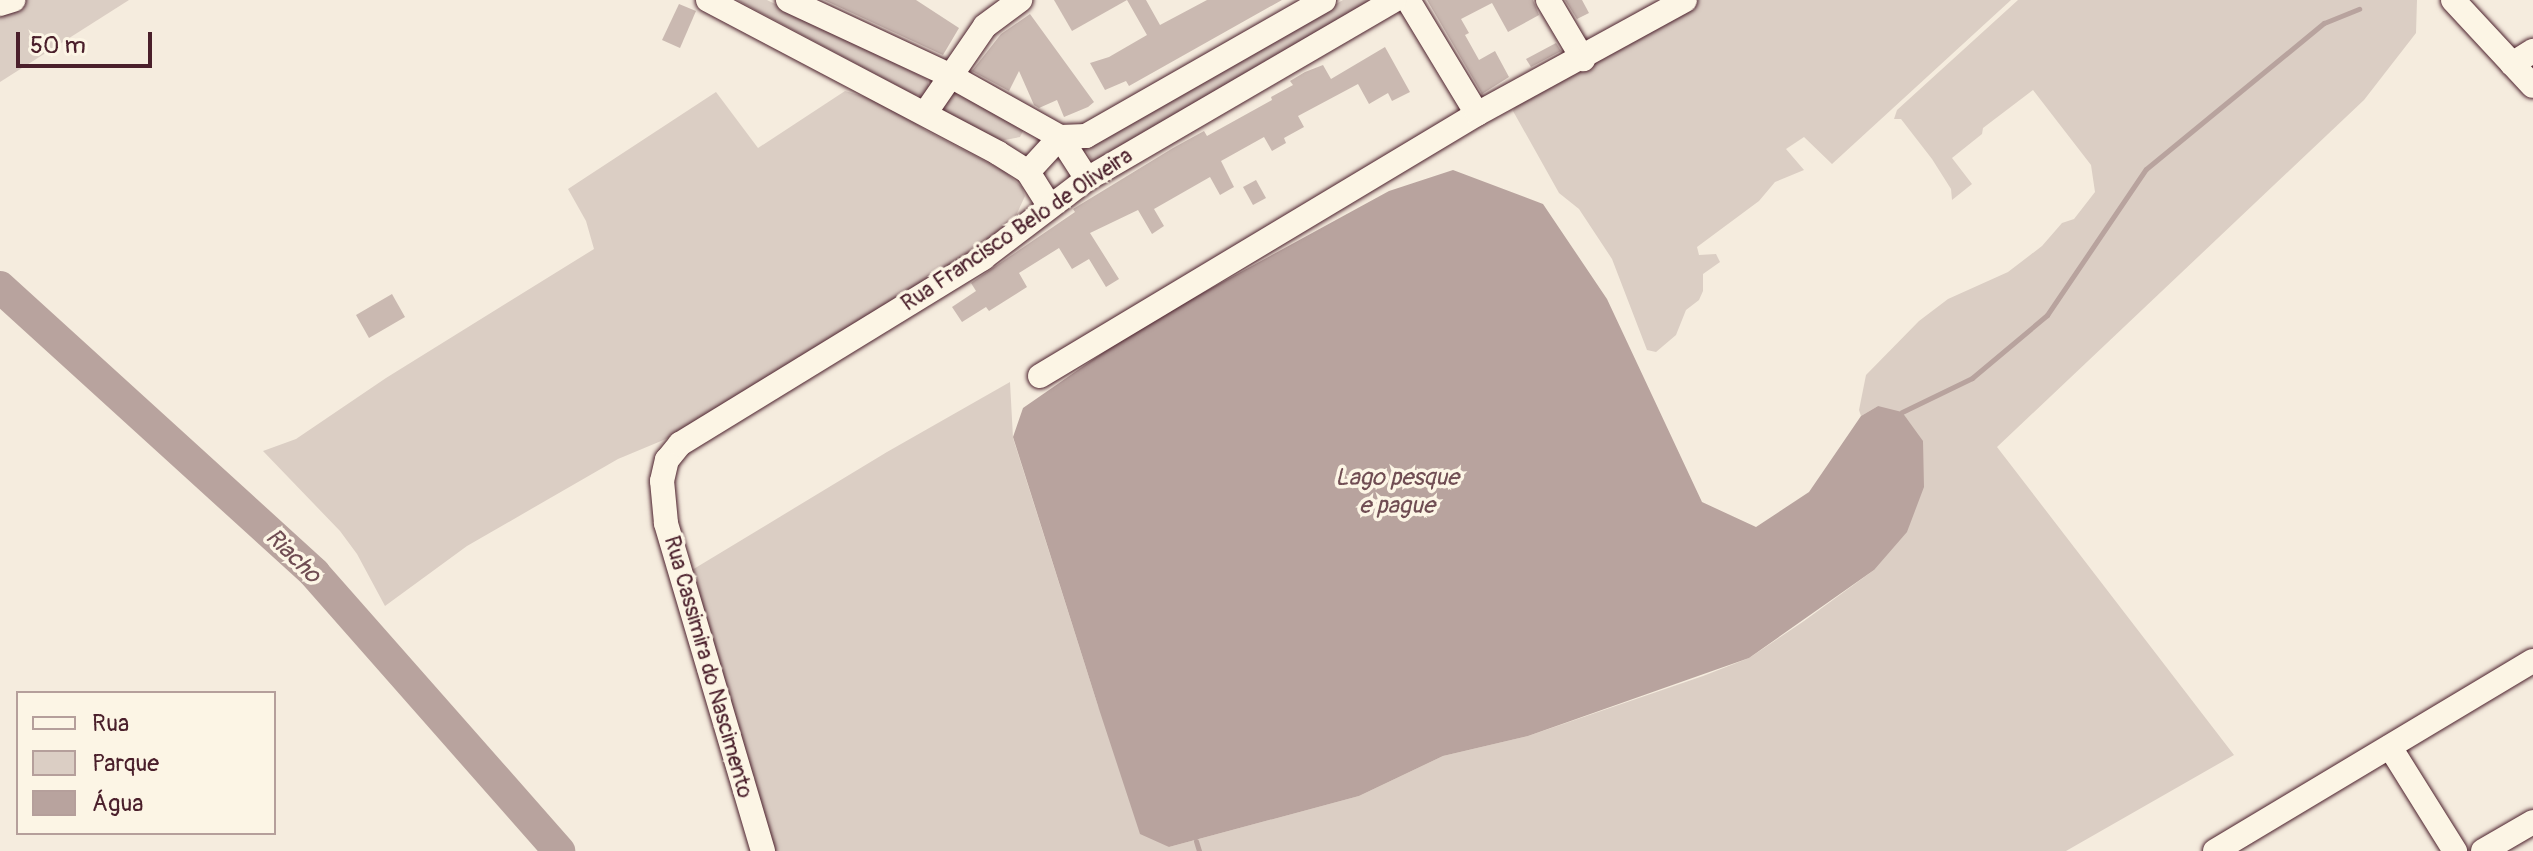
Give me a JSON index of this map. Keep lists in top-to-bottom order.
{
  "streets": {
    "street": ["Rua Francisco Belo de Oliveira", "Rua Cassimira do Nascimento"]
  },
  "crossings": [
    ["Rua Francisco Belo de Oliveira", "Rua Cassimira do Nascimento"]
  ],
  "water": ["Lago pesque e pague", "Riacho"],
  "legend": ["Rua", "Parque", "Água"],
  "scale_bar": "50 m"
}
